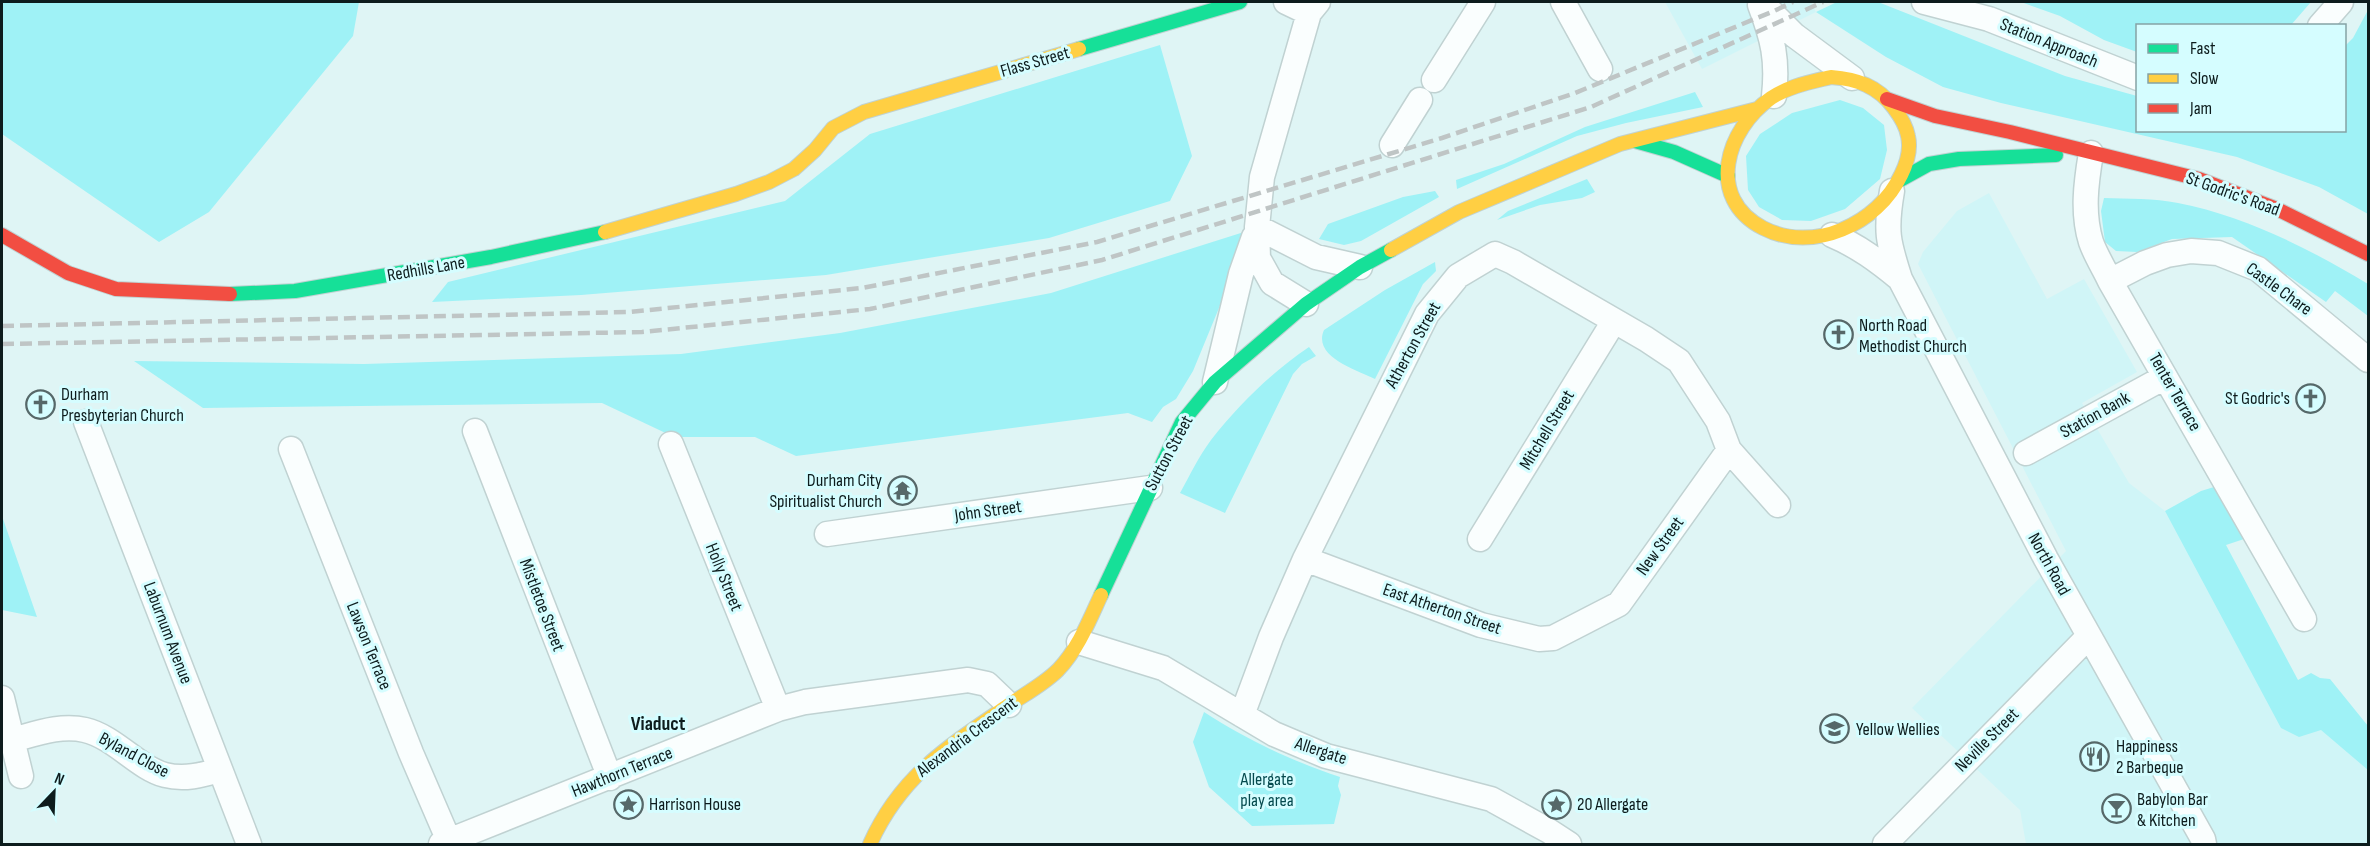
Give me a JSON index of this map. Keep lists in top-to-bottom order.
{
  "streets": {
    "main road": [
      "Flass Street",
      "St Godric's Road",
      "Redhills Lane",
      "Sutton Street",
      "Alexandria Crescent"
    ],
    "street": [
      "Station Approach",
      "Castle Chare",
      "Atherton Street",
      "Tenter Terrace",
      "Station Bank",
      "Mitchell Street",
      "John Street",
      "New Street",
      "North Road",
      "Holly Street",
      "Mistletoe Street",
      "East Atherton Street",
      "Laburnum Avenue",
      "Lawson Terrace",
      "Neville Street",
      "Allergate",
      "Byland Close",
      "Hawthorn Terrace"
    ]
  },
  "crossings": [
    ["Flass Street", "Redhills Lane"],
    ["St Godric's Road", "Tenter Terrace"],
    ["St Godric's Road", "North Road"],
    ["Castle Chare", "Tenter Terrace"],
    ["Atherton Street", "Mitchell Street"],
    ["Atherton Street", "New Street"],
    ["Atherton Street", "East Atherton Street"],
    ["Atherton Street", "Allergate"],
    ["Tenter Terrace", "Station Bank"],
    ["Sutton Street", "John Street"],
    ["Sutton Street", "Alexandria Crescent"],
    ["Sutton Street", "Allergate"],
    ["New Street", "East Atherton Street"],
    ["North Road", "Neville Street"],
    ["Holly Street", "Hawthorn Terrace"],
    ["Mistletoe Street", "Hawthorn Terrace"],
    ["Laburnum Avenue", "Byland Close"],
    ["Lawson Terrace", "Hawthorn Terrace"],
    ["Alexandria Crescent", "Allergate"],
    ["Alexandria Crescent", "Hawthorn Terrace"]
  ],
  "districts": ["Viaduct"],
  "parks": ["Allergate play area"],
  "places": {
    "church": ["North Road Methodist Church", "St Godric's", "Durham Presbyterian Church"],
    "temple": ["Durham City Spiritualist Church"],
    "school or university": ["Yellow Wellies"],
    "restaurant": ["Happiness 2 Barbeque"],
    "place": ["Harrison House", "20 Allergate"],
    "bar": ["Babylon Bar & Kitchen"]
  },
  "legend": ["Fast", "Slow", "Jam"],
  "north": "top right"
}
